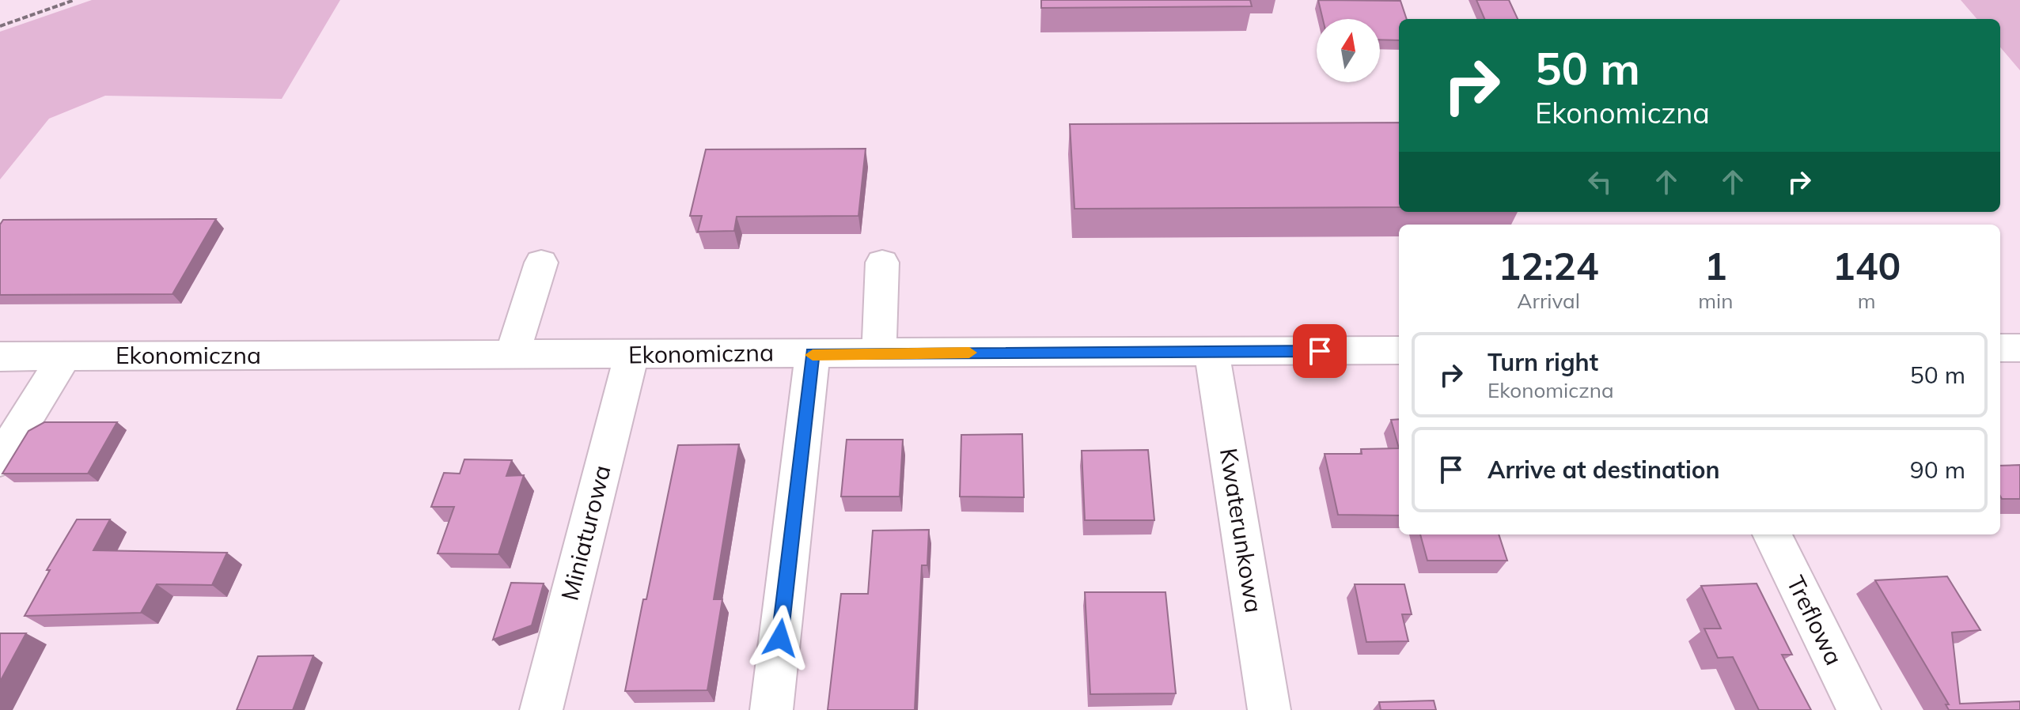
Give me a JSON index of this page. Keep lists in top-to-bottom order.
{
  "streets": {
    "street": [
      "Ekonomiczna",
      "Kwaterunkowa",
      "Miniaturowa",
      "Treflowa"
    ]
  },
  "crossings": [
    ["Ekonomiczna", "Kwaterunkowa"],
    ["Ekonomiczna", "Miniaturowa"]
  ],
  "north": "top",
  "page": {
    "turn": ["50 m", "Ekonomiczna"],
    "eta": [
      "12:24",
      "Arrival",
      "1",
      "min",
      "140",
      "m"
    ],
    "list": [
      {
        "name": "Turn right",
        "note": "Ekonomiczna",
        "value": "50 m"
      },
      {
        "name": "Arrive at destination",
        "value": "90 m"
      }
    ]
  }
}
